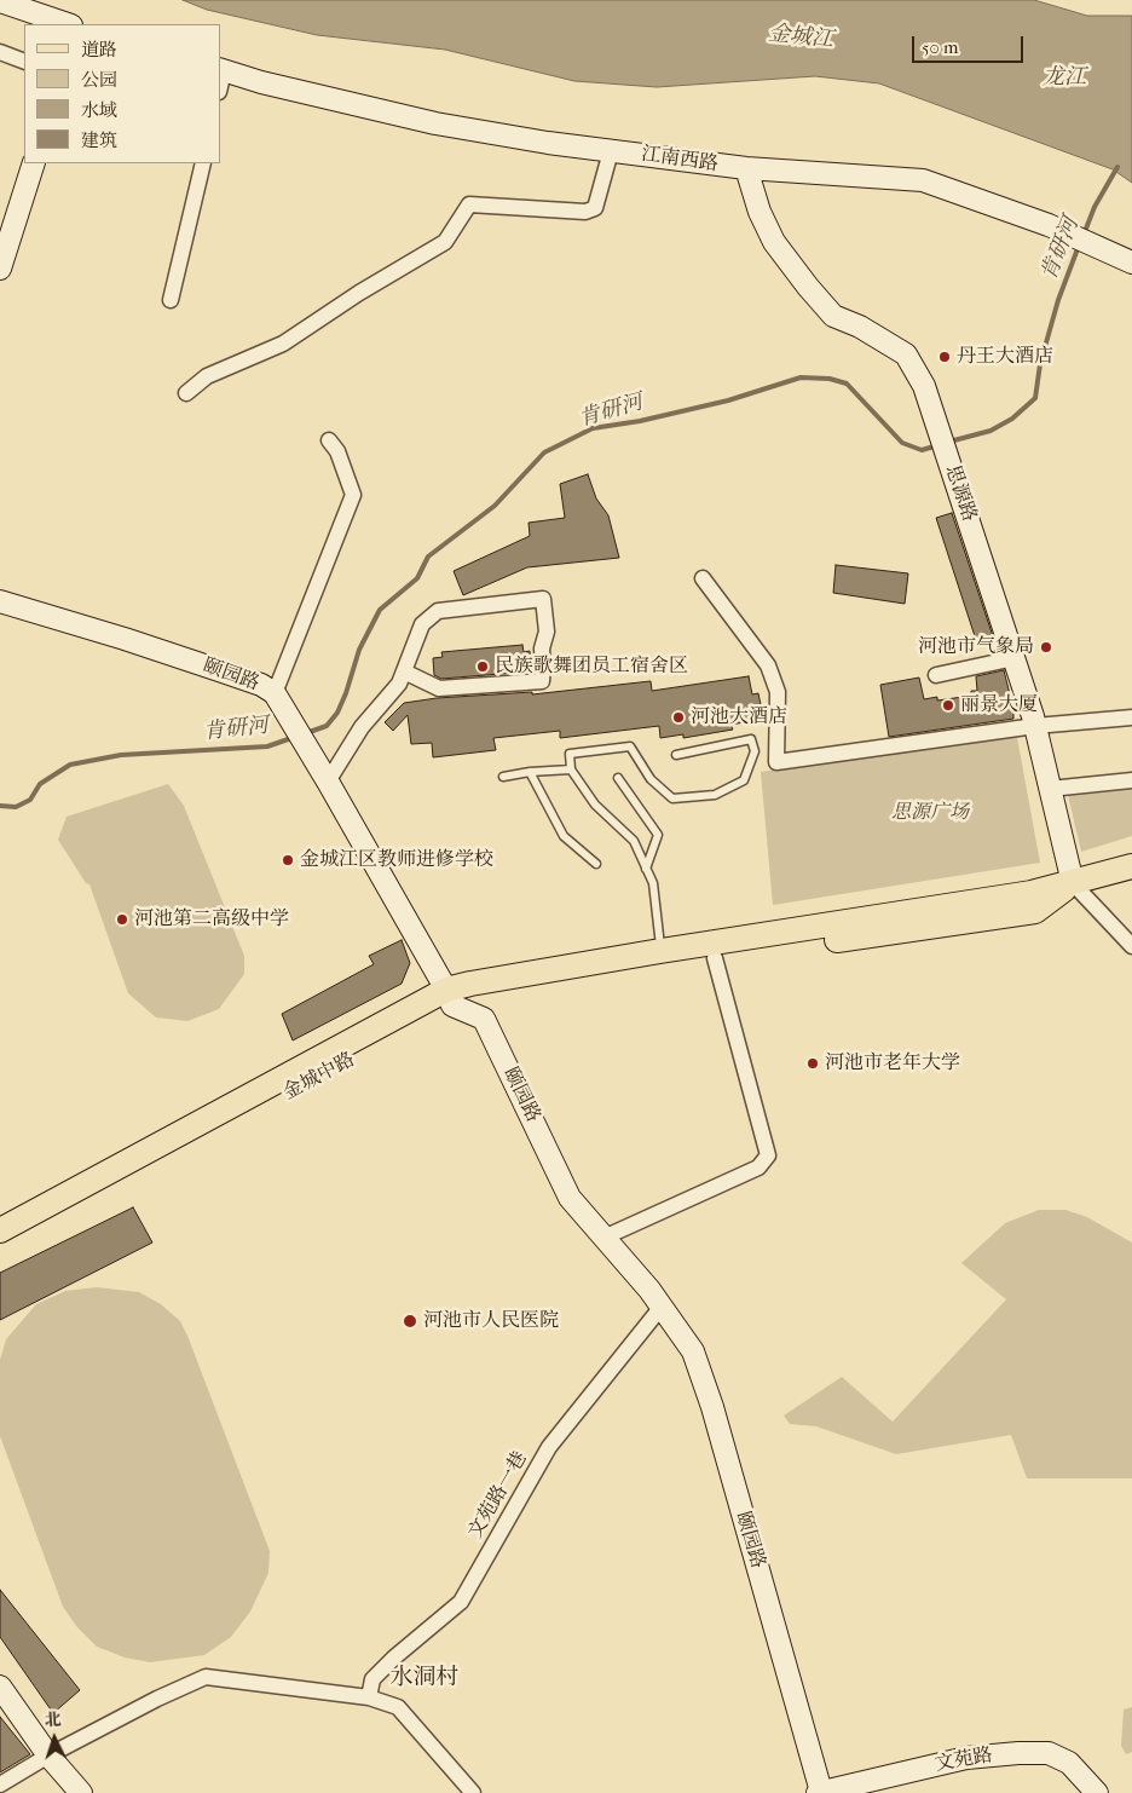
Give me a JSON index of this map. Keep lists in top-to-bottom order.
{
  "streets": {
    "main road": ["金城中路"],
    "street": [
      "江南西路",
      "思源路",
      "颐园路",
      "文苑路一巷",
      "文苑路"
    ]
  },
  "crossings": [
    ["江南西路", "思源路"],
    ["颐园路", "金城中路"],
    ["颐园路", "文苑路一巷"],
    ["颐园路", "文苑路"]
  ],
  "districts": ["水洞村"],
  "water": ["金城江", "龙江", "肯研河"],
  "parks": ["思源广场"],
  "places": [
    "丹王大酒店",
    "河池市气象局",
    "民族歌舞团员工宿舍区",
    "丽景大厦",
    "河池大酒店",
    "金城江区教师进修学校",
    "河池第二高级中学",
    "河池市老年大学",
    "河池市人民医院"
  ],
  "legend": [
    "道路",
    "公园",
    "水域",
    "建筑"
  ],
  "scale_bar": "50 m",
  "north": "top"
}
